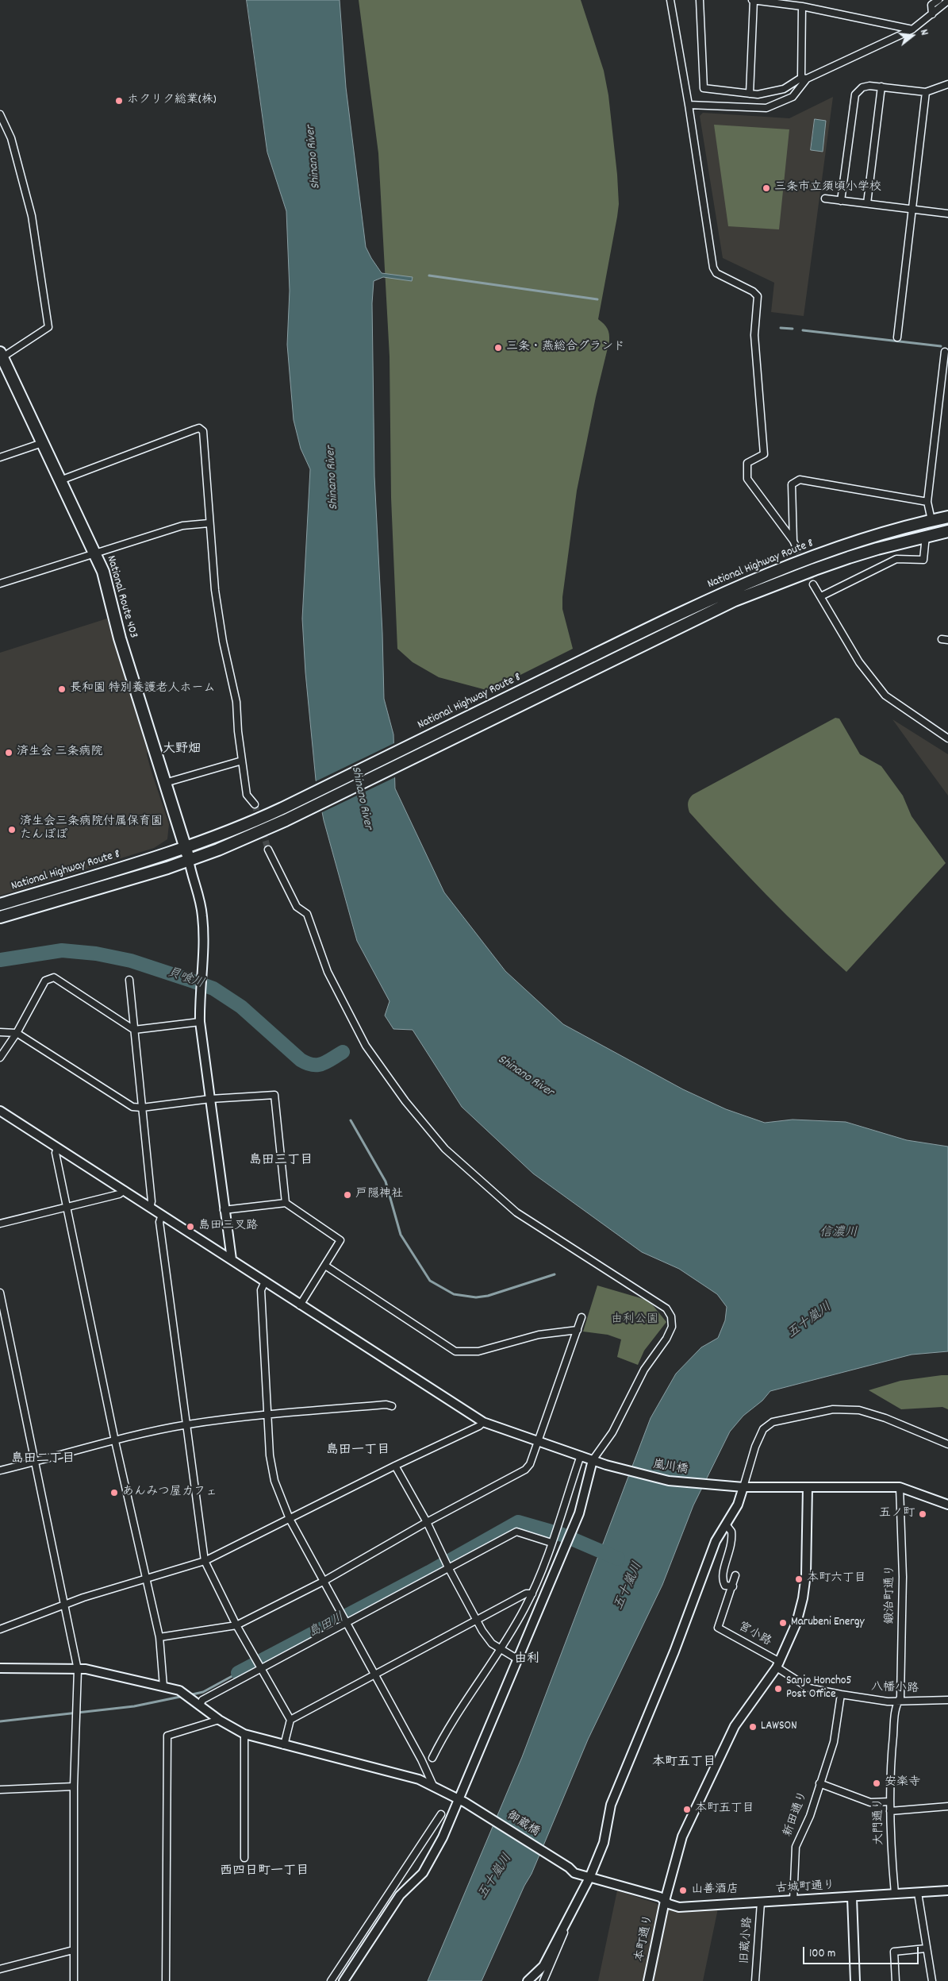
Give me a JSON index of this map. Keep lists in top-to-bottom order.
{
  "streets": {
    "highway": ["National Highway Route 8", "National Route 403"],
    "street": [
      "嵐川橋",
      "鍛治町通り",
      "宮小路",
      "八幡小路",
      "新田通り",
      "大門通り",
      "御蔵橋",
      "古城町通り",
      "本町通り",
      "旧蔵小路"
    ]
  },
  "crossings": [
    ["National Highway Route 8", "National Route 403"],
    ["嵐川橋", "鍛治町通り"],
    ["嵐川橋", "本町通り"],
    ["鍛治町通り", "八幡小路"],
    ["鍛治町通り", "大門通り"],
    ["宮小路", "八幡小路"],
    ["宮小路", "本町通り"],
    ["八幡小路", "新田通り"],
    ["八幡小路", "大門通り"],
    ["八幡小路", "本町通り"],
    ["新田通り", "大門通り"],
    ["新田通り", "古城町通り"],
    ["大門通り", "古城町通り"],
    ["御蔵橋", "古城町通り"],
    ["古城町通り", "本町通り"],
    ["古城町通り", "旧蔵小路"]
  ],
  "districts": [
    "大野畑",
    "島田三丁目",
    "島田一丁目",
    "島田二丁目",
    "由利",
    "本町五丁目",
    "西四日町一丁目"
  ],
  "water": [
    "Shinano River",
    "貝喰川",
    "信濃川",
    "五十嵐川",
    "島田川"
  ],
  "parks": ["由利公園"],
  "places": [
    "ホクリク総業(株)",
    "三条市立須頃小学校",
    "三条・燕総合グランド",
    "長和園 特別養護老人ホーム",
    "済生会 三条病院",
    "済生会三条病院付属保育園 たんぽぽ",
    "戸隠神社",
    "島田三叉路",
    "あんみつ屋カフェ",
    "五ノ町",
    "本町六丁目",
    "Marubeni Energy",
    "Sanjo Honcho5 Post Office",
    "LAWSON",
    "安楽寺",
    "本町五丁目",
    "山善酒店"
  ],
  "scale_bar": "100 m",
  "north": "right"
}
